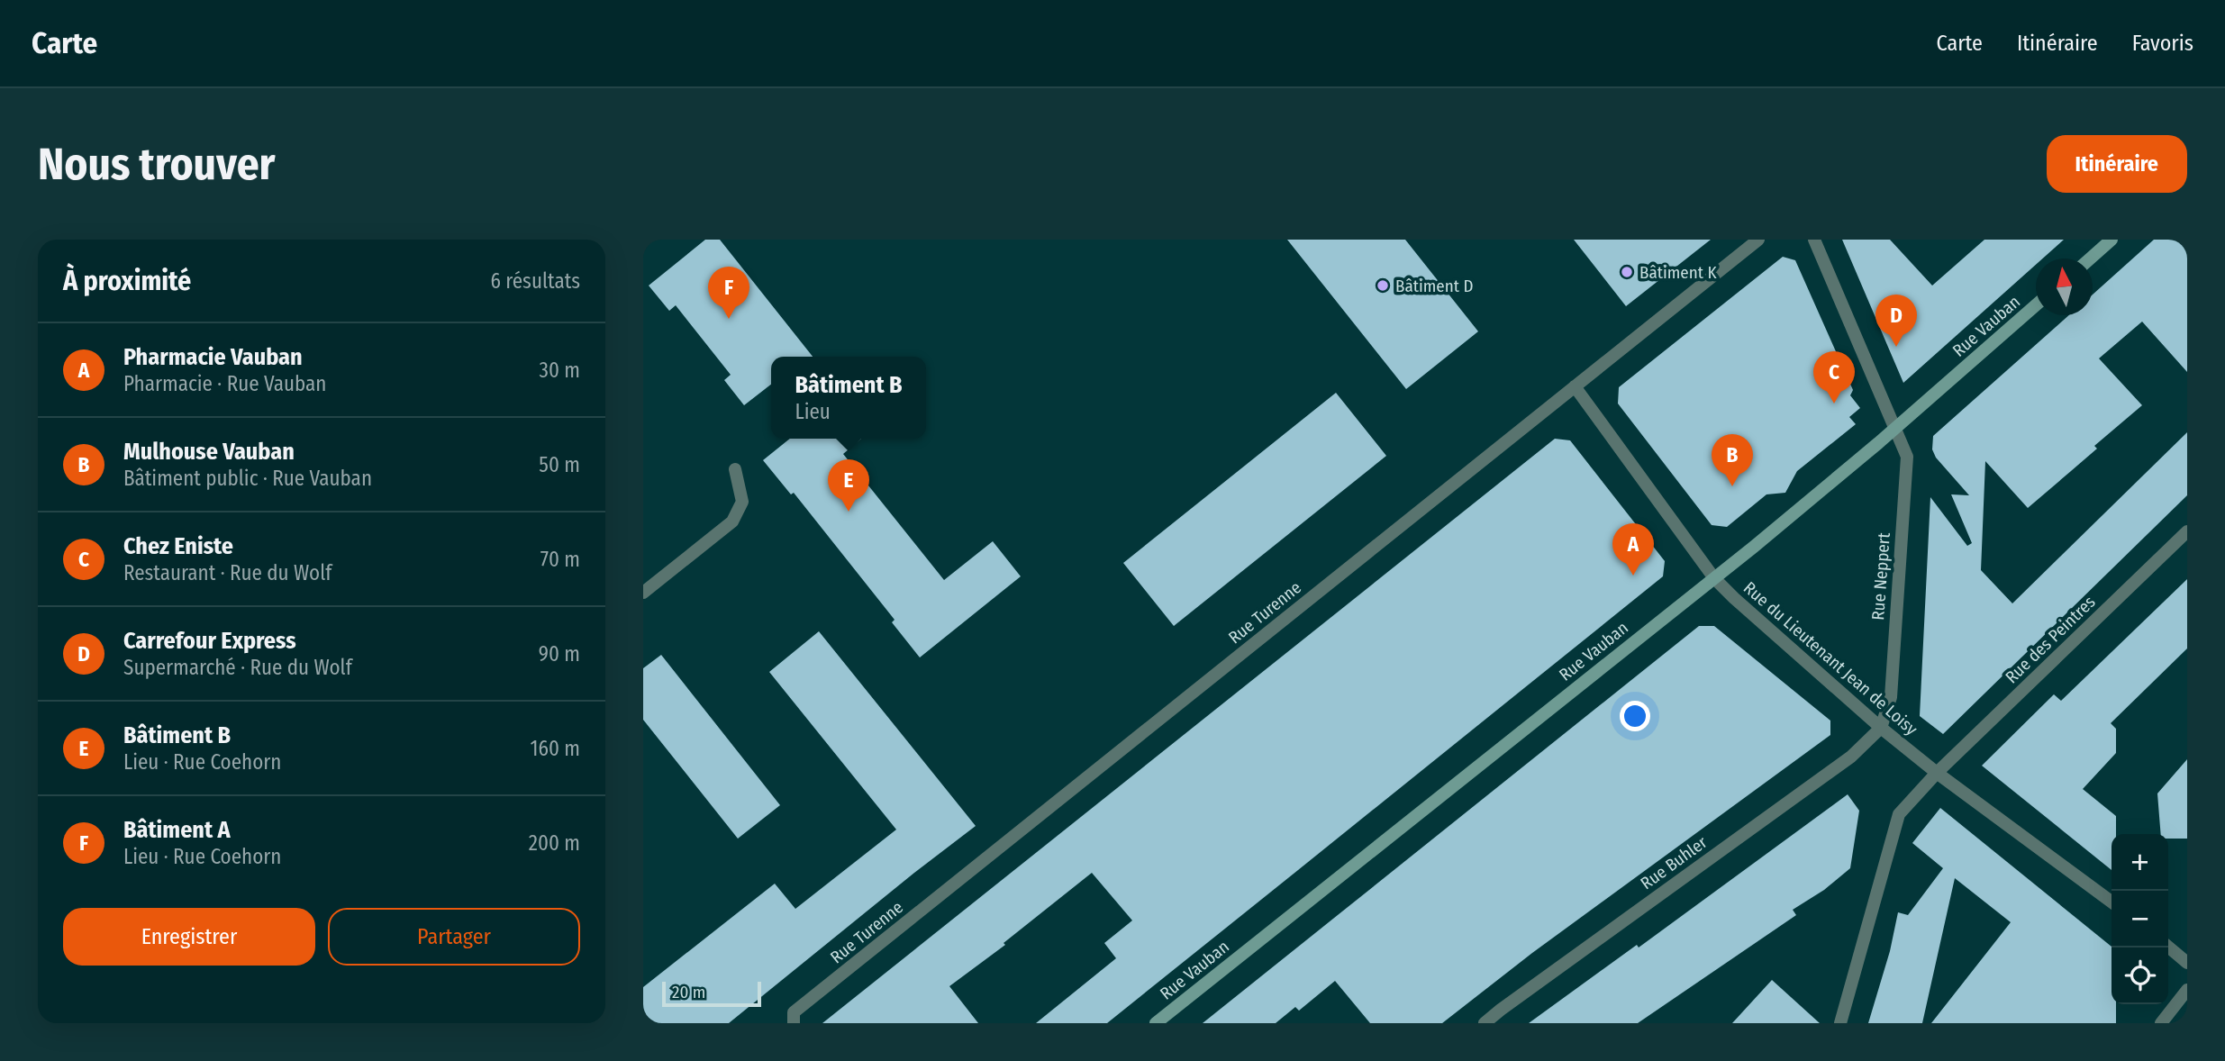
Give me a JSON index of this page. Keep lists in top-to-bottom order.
{
  "streets": {
    "main road": ["Rue Vauban"],
    "street": [
      "Rue Neppert",
      "Rue Turenne",
      "Rue des Peintres",
      "Rue du Lieutenant Jean de Loisy",
      "Rue Buhler"
    ]
  },
  "crossings": [
    ["Rue Vauban", "Rue Neppert"],
    ["Rue Vauban", "Rue du Lieutenant Jean de Loisy"],
    ["Rue Neppert", "Rue du Lieutenant Jean de Loisy"],
    ["Rue Neppert", "Rue Buhler"],
    ["Rue Turenne", "Rue du Lieutenant Jean de Loisy"],
    ["Rue des Peintres", "Rue du Lieutenant Jean de Loisy"],
    ["Rue du Lieutenant Jean de Loisy", "Rue Buhler"]
  ],
  "places": ["Bâtiment K", "Bâtiment D"],
  "scale_bar": "20 m",
  "north": "top",
  "page": {
    "header": "Carte",
    "nav": ["Carte", "Itinéraire", "Favoris"],
    "buttons": [
      "Itinéraire",
      ["Enregistrer", "Partager"]
    ],
    "title": "Nous trouver",
    "heading": ["À proximité", "6 résultats"],
    "pins": [
      "F",
      "D",
      "C",
      "B",
      "E",
      "A"
    ],
    "list": [
      {
        "mark": "A",
        "name": "Pharmacie Vauban",
        "note": "Pharmacie · Rue Vauban",
        "value": "30 m"
      },
      {
        "mark": "B",
        "name": "Mulhouse Vauban",
        "note": "Bâtiment public · Rue Vauban",
        "value": "50 m"
      },
      {
        "mark": "C",
        "name": "Chez Eniste",
        "note": "Restaurant · Rue du Wolf",
        "value": "70 m"
      },
      {
        "mark": "D",
        "name": "Carrefour Express",
        "note": "Supermarché · Rue du Wolf",
        "value": "90 m"
      },
      {
        "mark": "E",
        "name": "Bâtiment B",
        "note": "Lieu · Rue Coehorn",
        "value": "160 m"
      },
      {
        "mark": "F",
        "name": "Bâtiment A",
        "note": "Lieu · Rue Coehorn",
        "value": "200 m"
      }
    ],
    "popup": ["Bâtiment B", "Lieu"],
    "map_buttons": ["+", "−"],
    "scale": "20 m"
  }
}
